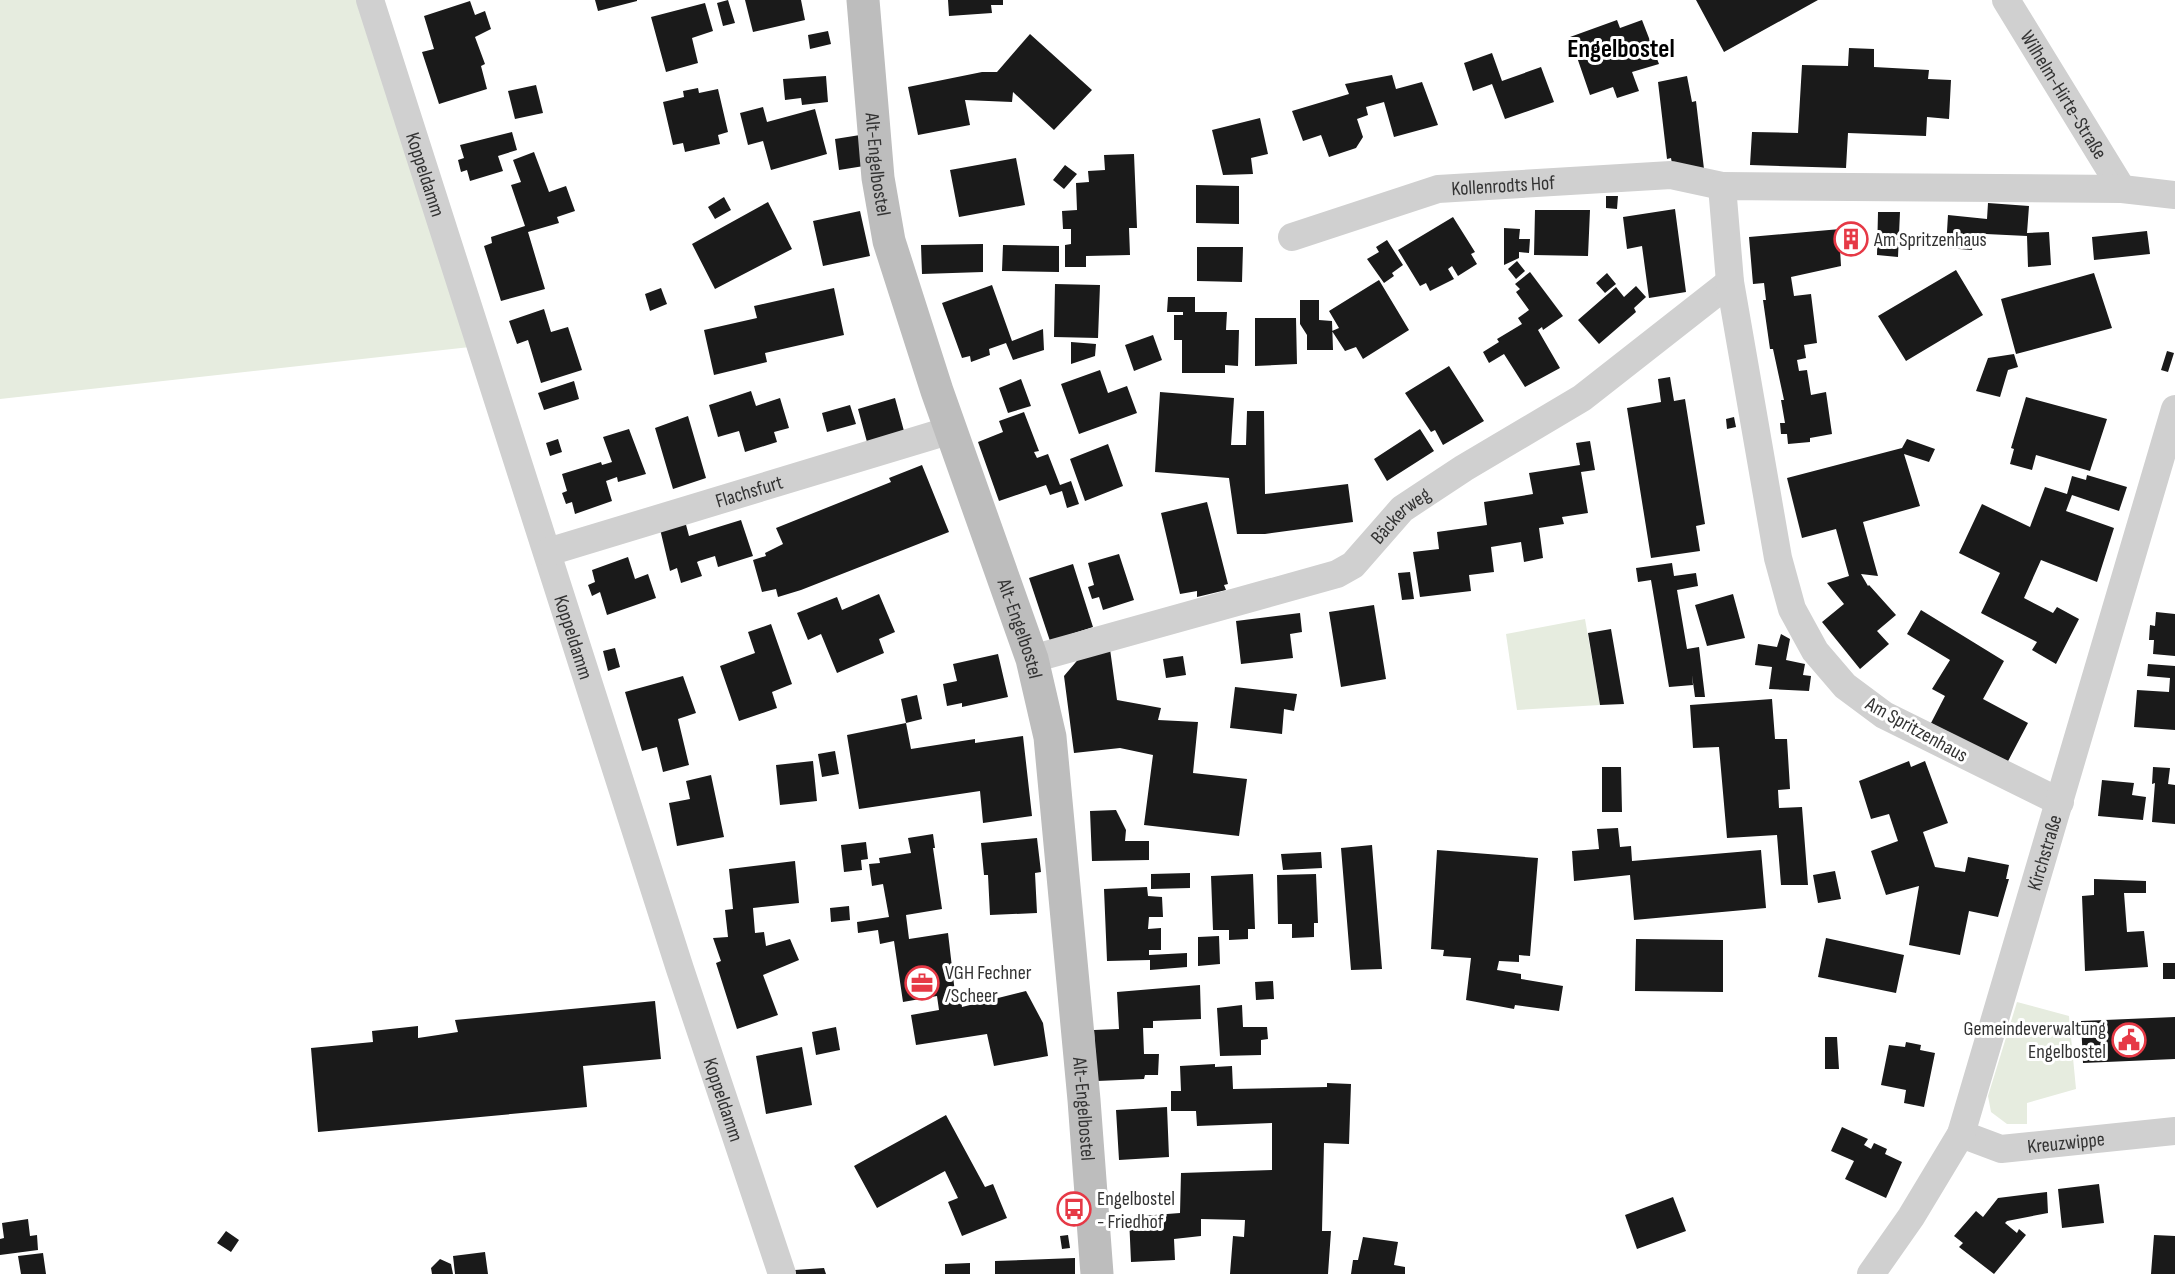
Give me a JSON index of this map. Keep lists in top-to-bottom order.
{
  "streets": {
    "street": [
      "Wilhelm-Hirte-Straße",
      "Alt-Engelbostel",
      "Koppeldamm",
      "Kollenrodts Hof",
      "Flachsfurt",
      "Bäckerweg",
      "Am Spritzenhaus",
      "Kirchstraße",
      "Kreuzwippe"
    ]
  },
  "crossings": [
    ["Alt-Engelbostel", "Flachsfurt"],
    ["Alt-Engelbostel", "Bäckerweg"],
    ["Koppeldamm", "Flachsfurt"],
    ["Kollenrodts Hof", "Am Spritzenhaus"],
    ["Bäckerweg", "Am Spritzenhaus"],
    ["Am Spritzenhaus", "Kirchstraße"],
    ["Kirchstraße", "Kreuzwippe"]
  ],
  "districts": ["Engelbostel"],
  "places": {
    "building": ["Am Spritzenhaus"],
    "office": ["VGH Fechner /Scheer"],
    "public building": ["Gemeindeverwaltung Engelbostel"],
    "bus stop": ["Engelbostel - Friedhof"]
  }
}
